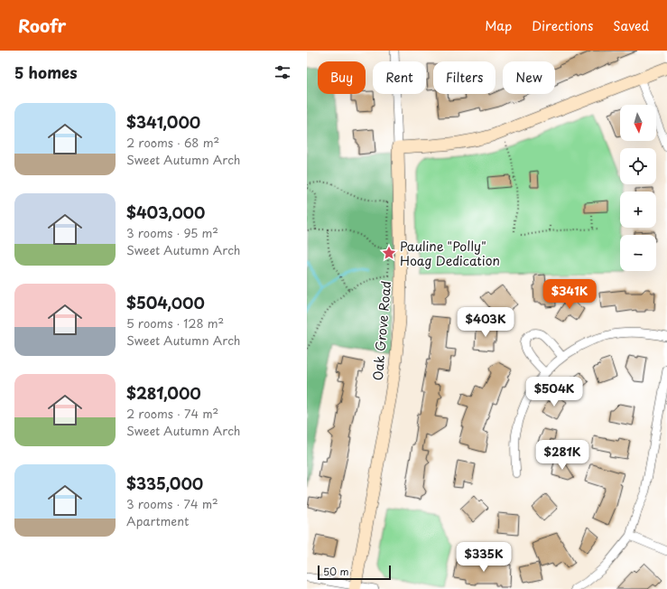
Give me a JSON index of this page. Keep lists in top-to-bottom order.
{
  "streets": {
    "street": ["Oak Grove Road"]
  },
  "places": {
    "place": ["Pauline \"Polly\" Hoag Dedication"]
  },
  "scale_bar": "50 m",
  "north": "bottom",
  "page": {
    "header": "Roofr",
    "nav": ["Map", "Directions", "Saved"],
    "heading": "5 homes",
    "chip": [
      "Buy",
      "Rent",
      "Filters",
      "New"
    ],
    "list": [
      {
        "name": "$341,000",
        "note": "2 rooms · 68 m² · Sweet Autumn Arch"
      },
      {
        "name": "$403,000",
        "note": "3 rooms · 95 m² · Sweet Autumn Arch"
      },
      {
        "name": "$504,000",
        "note": "5 rooms · 128 m² · Sweet Autumn Arch"
      },
      {
        "name": "$281,000",
        "note": "2 rooms · 74 m² · Sweet Autumn Arch"
      },
      {
        "name": "$335,000",
        "note": "3 rooms · 74 m² · Apartment"
      }
    ],
    "map_buttons": ["+", "−"],
    "price": [
      "$341K",
      "$403K",
      "$504K",
      "$281K",
      "$335K"
    ],
    "scale": "50 m"
  }
}
